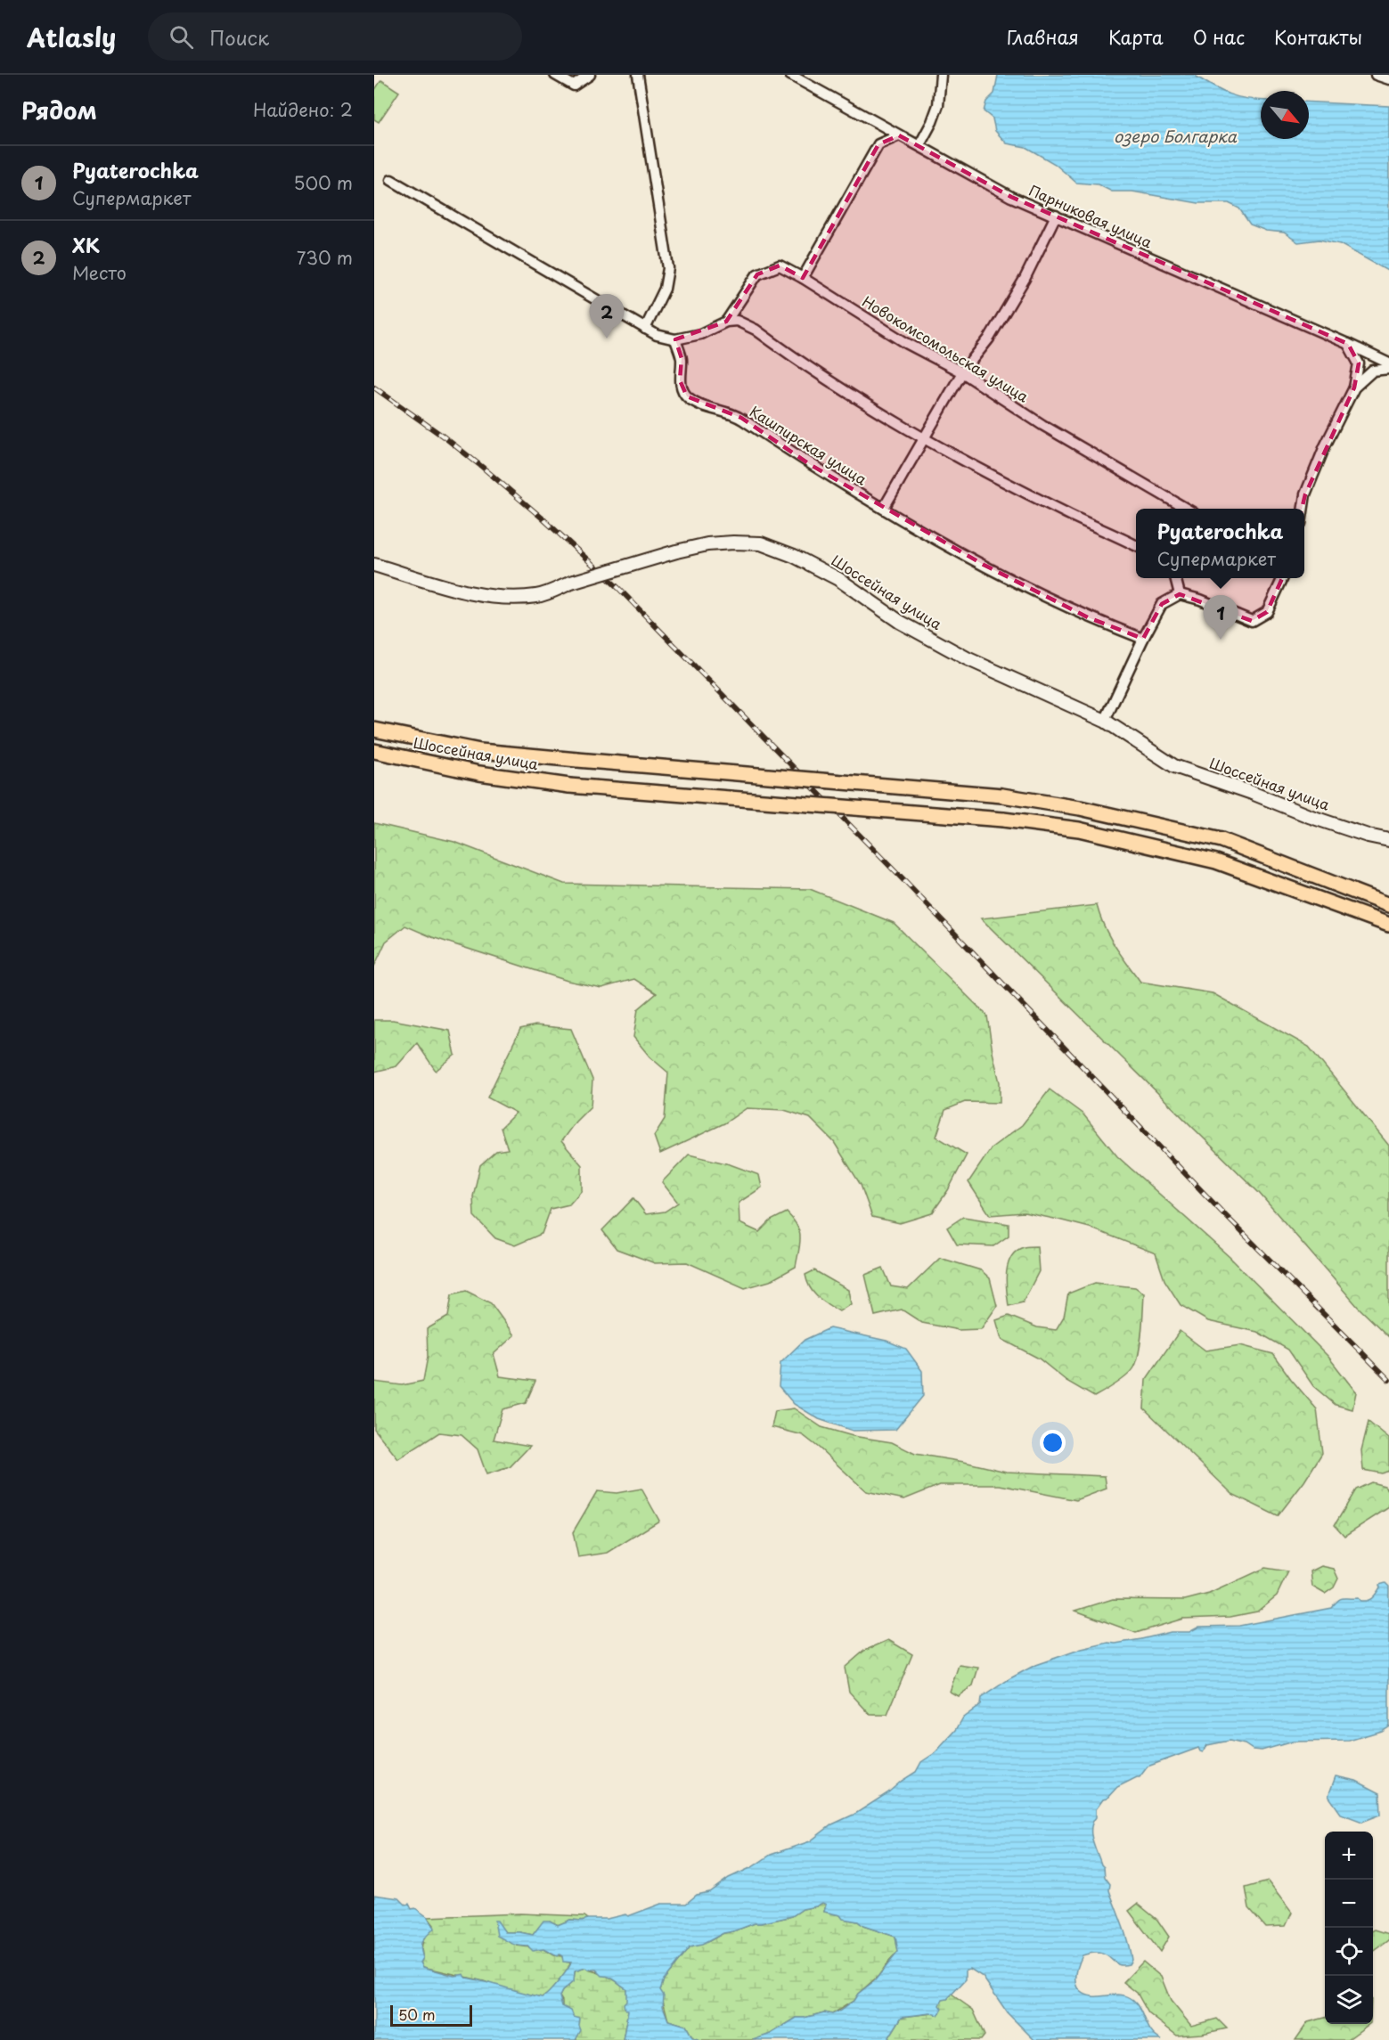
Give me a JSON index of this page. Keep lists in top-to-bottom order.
{
  "streets": {
    "main road": ["Шоссейная улица"],
    "street": ["Парниковая улица", "Новокомсомольская улица", "Кашпирская улица"]
  },
  "water": ["озеро Болгарка"],
  "scale_bar": "50 m",
  "north": "bottom right",
  "page": {
    "header": "Atlasly",
    "search": "Поиск",
    "nav": [
      "Главная",
      "Карта",
      "О нас",
      "Контакты"
    ],
    "heading": ["Рядом", "Найдено: 2"],
    "list": [
      {
        "mark": "1",
        "name": "Pyaterochka",
        "note": "Супермаркет",
        "value": "500 m"
      },
      {
        "mark": "2",
        "name": "ХК",
        "note": "Место",
        "value": "730 m"
      }
    ],
    "pins": ["2", "1"],
    "popup": ["Pyaterochka", "Супермаркет"],
    "map_buttons": ["+", "−"],
    "scale": "50 m"
  }
}
